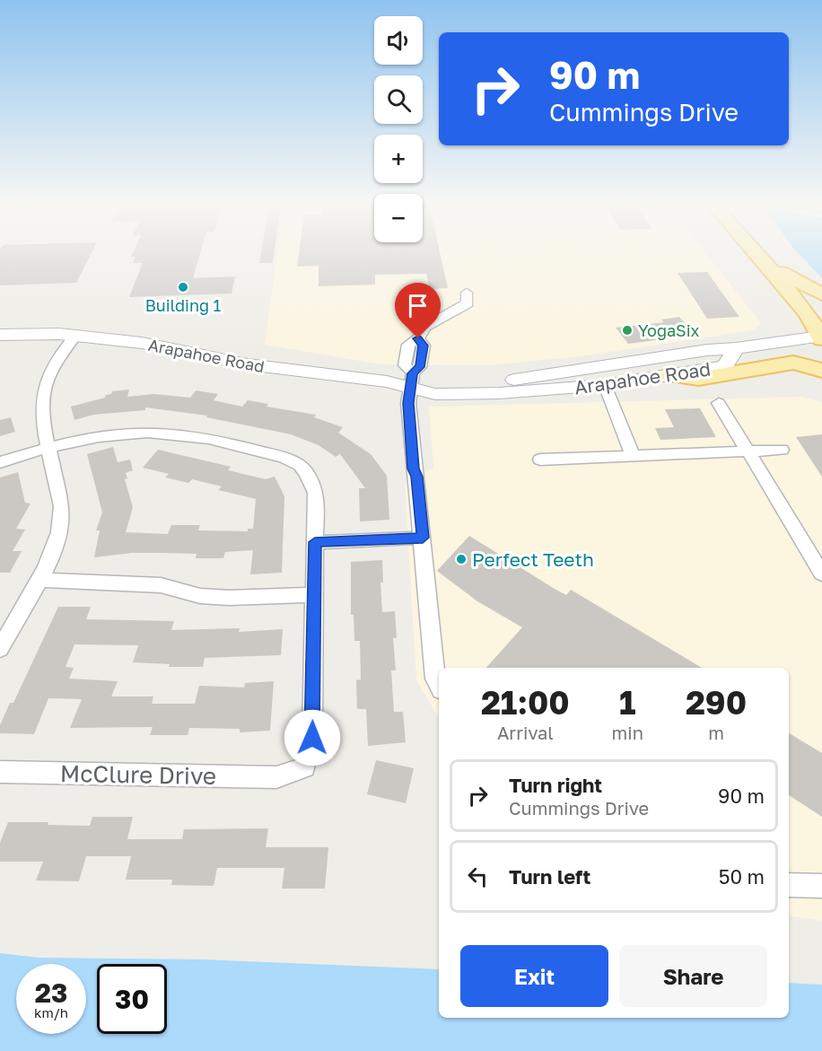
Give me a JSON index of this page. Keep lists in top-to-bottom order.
{
  "streets": {
    "main road": ["Arapahoe Road"],
    "street": ["McClure Drive"]
  },
  "places": ["Building 1", "YogaSix", "Perfect Teeth"],
  "page": {
    "map_buttons": ["+", "−"],
    "turn": ["90 m", "Cummings Drive"],
    "eta": [
      "21:00",
      "Arrival",
      "1",
      "min",
      "290",
      "m"
    ],
    "list": [
      {
        "name": "Turn right",
        "note": "Cummings Drive",
        "value": "90 m"
      },
      {
        "name": "Turn left",
        "value": "50 m"
      }
    ],
    "buttons": ["Exit", "Share"],
    "speed": "23 km/h",
    "limit": "30"
  }
}
